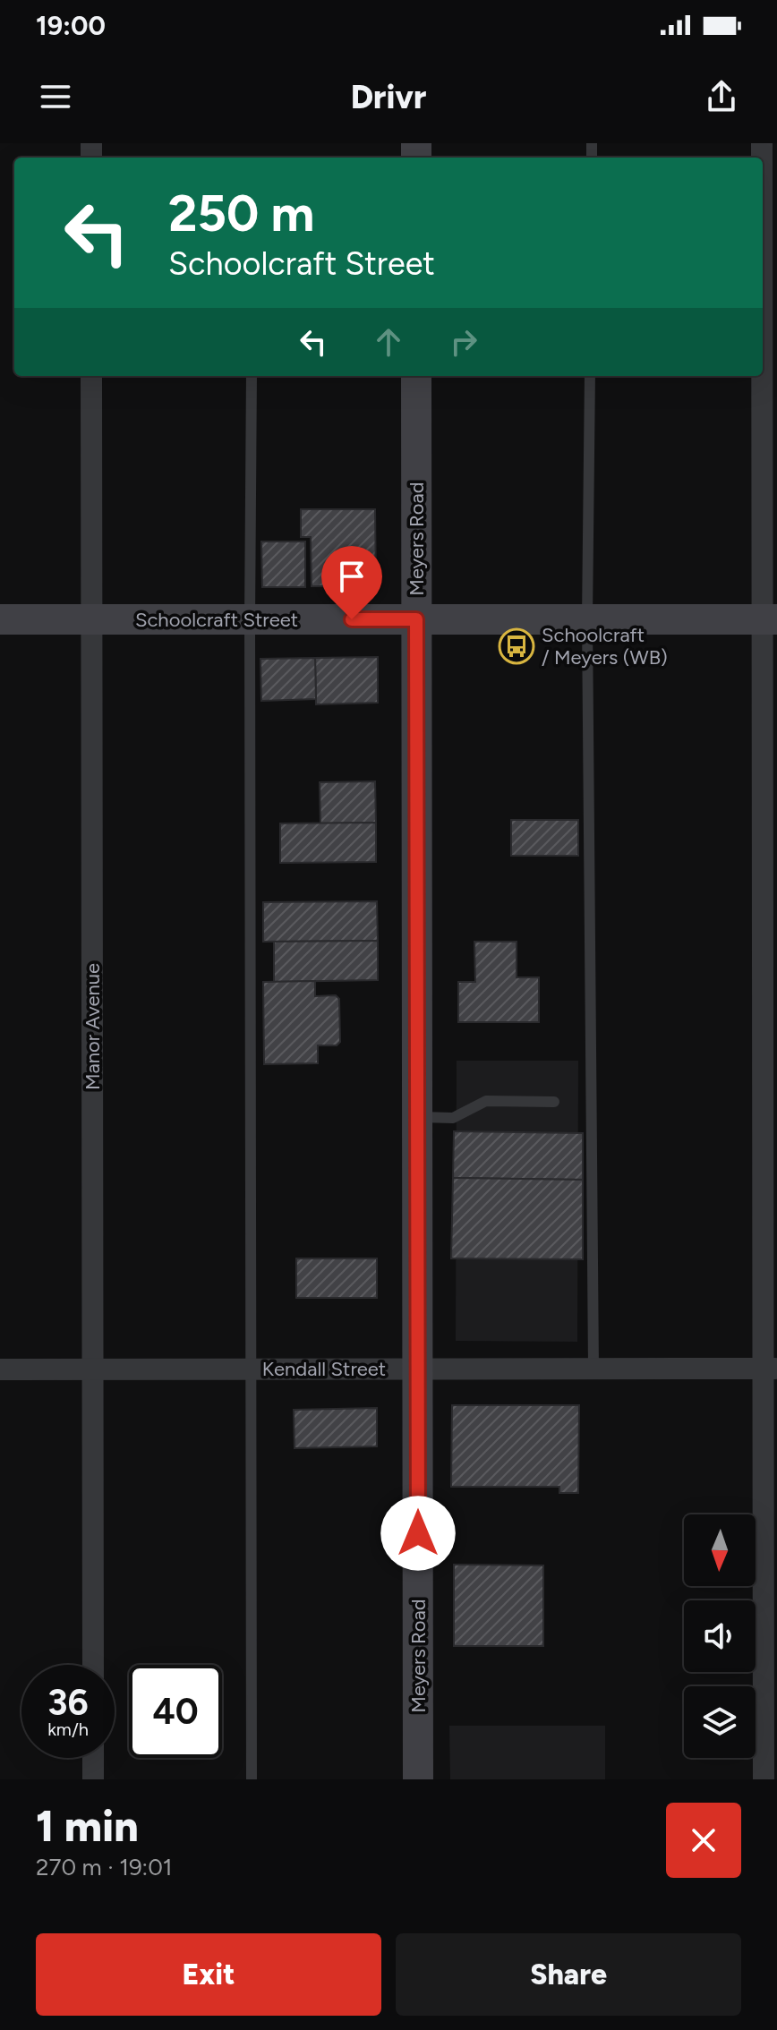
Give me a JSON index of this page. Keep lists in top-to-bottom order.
{
  "streets": {
    "street": [
      "Meyers Road",
      "Schoolcraft Street",
      "Manor Avenue",
      "Kendall Street"
    ]
  },
  "crossings": [
    ["Meyers Road", "Schoolcraft Street"],
    ["Meyers Road", "Kendall Street"],
    ["Schoolcraft Street", "Manor Avenue"],
    ["Manor Avenue", "Kendall Street"]
  ],
  "places": {
    "bus stop": ["Schoolcraft / Meyers (WB)"]
  },
  "north": "bottom",
  "page": {
    "status": "19:00",
    "header": "Drivr",
    "turn": ["250 m", "Schoolcraft Street"],
    "speed": "36 km/h",
    "limit": "40",
    "heading": ["1 min", "270 m · 19:01"],
    "buttons": ["Exit", "Share"]
  }
}
